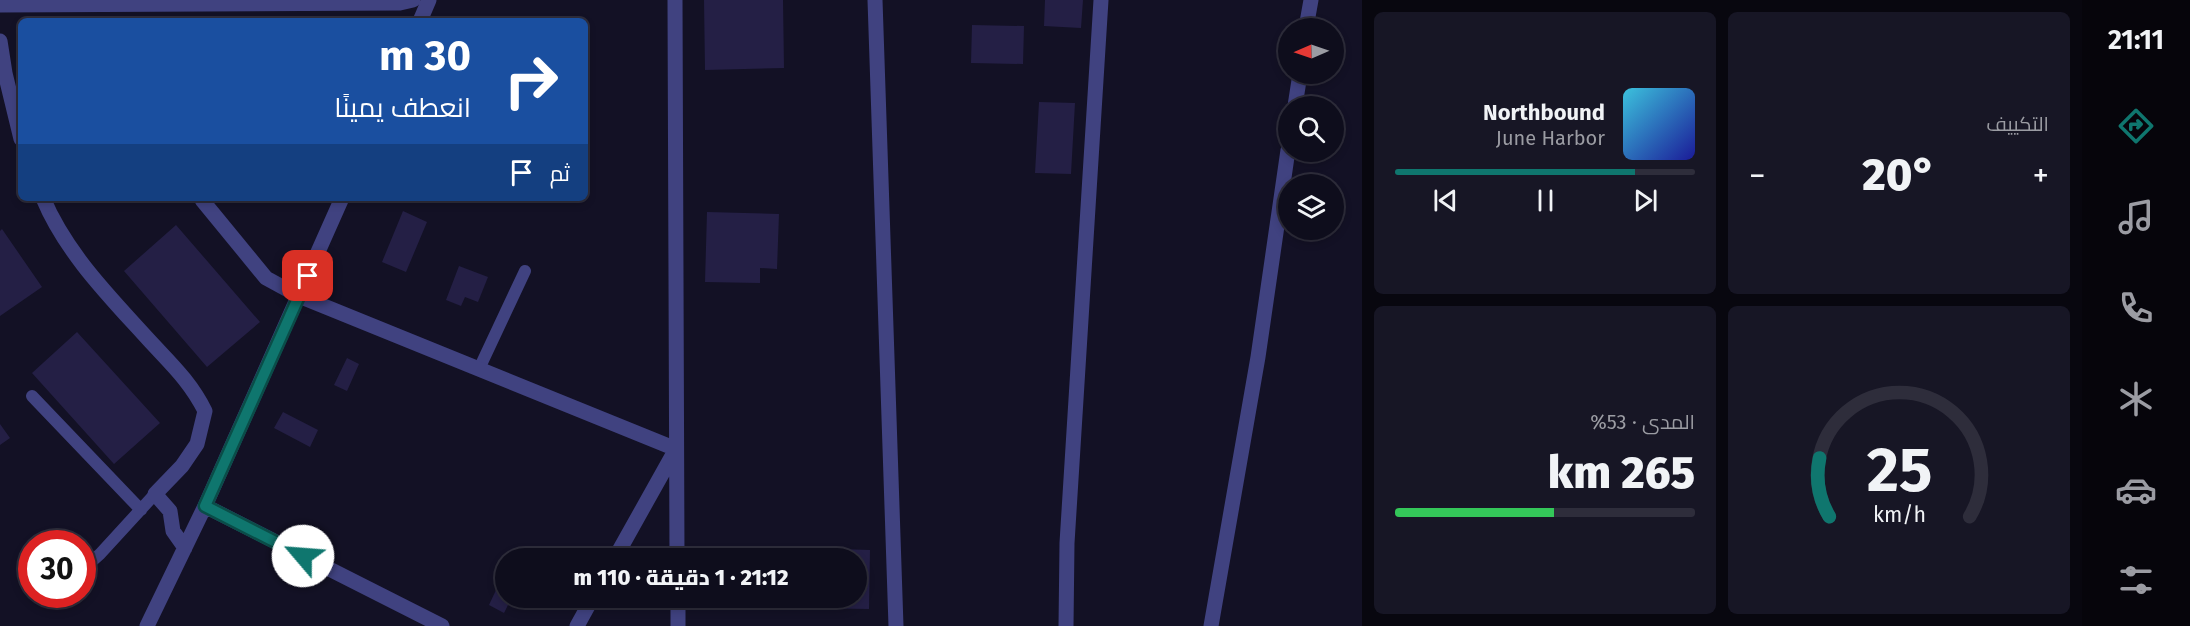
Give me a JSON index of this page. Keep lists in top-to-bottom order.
{
  "north": "left",
  "page": {
    "tabs": "21:11",
    "tile": [
      "التكييف",
      ["المدى · 53%", "265 km"]
    ],
    "turn": ["30 m", "انعطف يمينًا"],
    "song": ["Northbound", "June Harbor"],
    "then": "ثم",
    "heat": ["−", "20°", "+"],
    "limit": "30",
    "trip": "21:12 · 1 دقيقة · 110 m",
    "gauge": ["25", "km/h"]
  }
}
